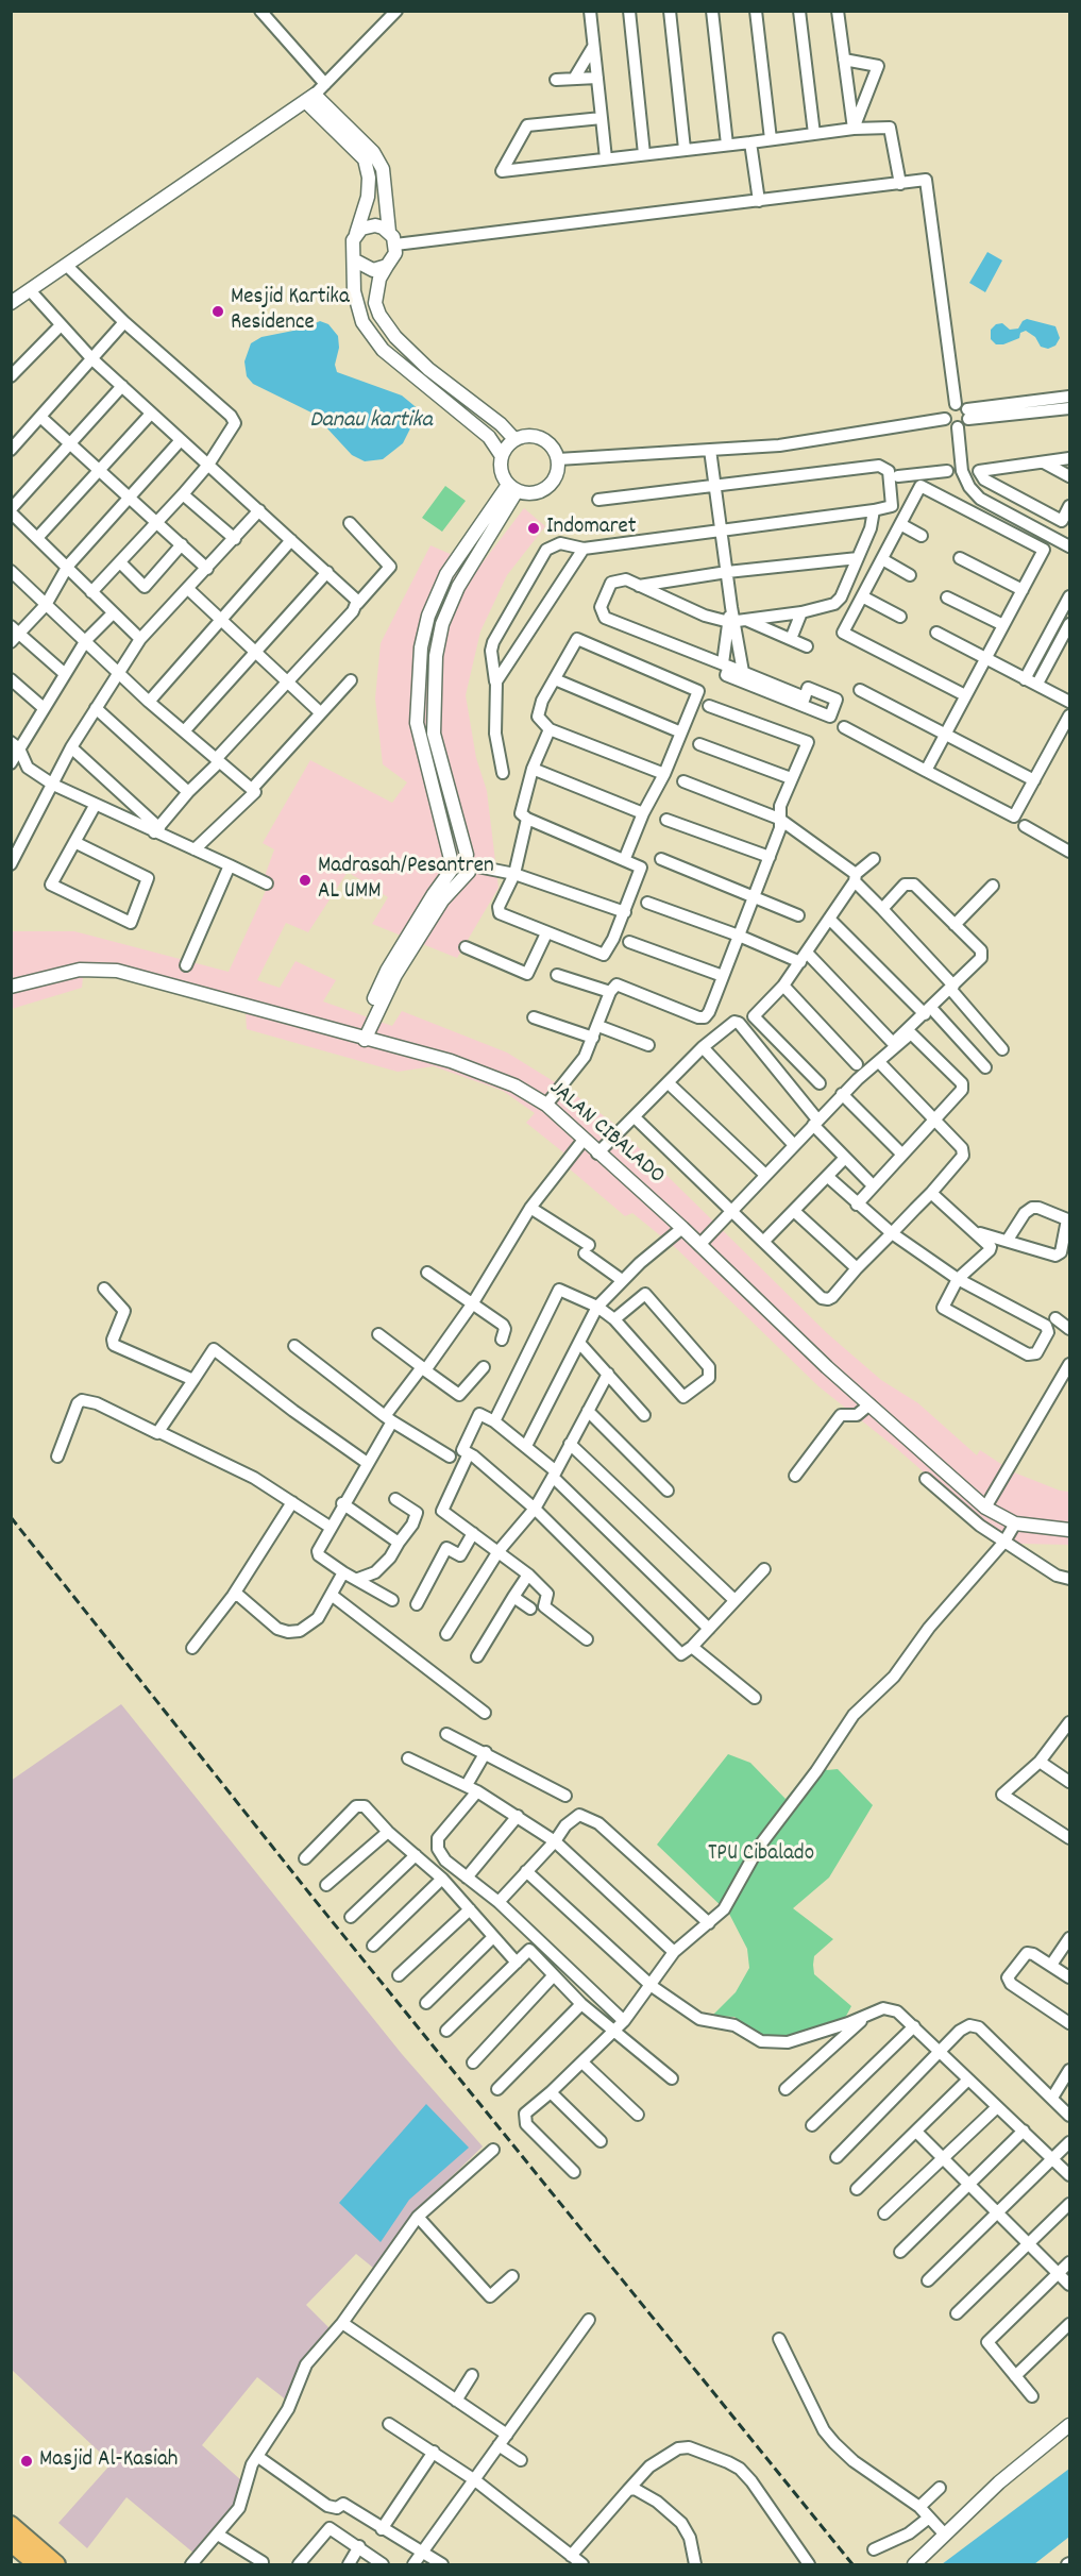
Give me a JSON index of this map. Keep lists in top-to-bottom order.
{
  "streets": {
    "street": ["JALAN CIBALADO"]
  },
  "water": ["Danau kartika"],
  "parks": ["TPU Cibalado"],
  "places": [
    "Mesjid Kartika Residence",
    "Indomaret",
    "Madrasah/Pesantren AL UMM",
    "Masjid Al-Kasiah"
  ]
}
